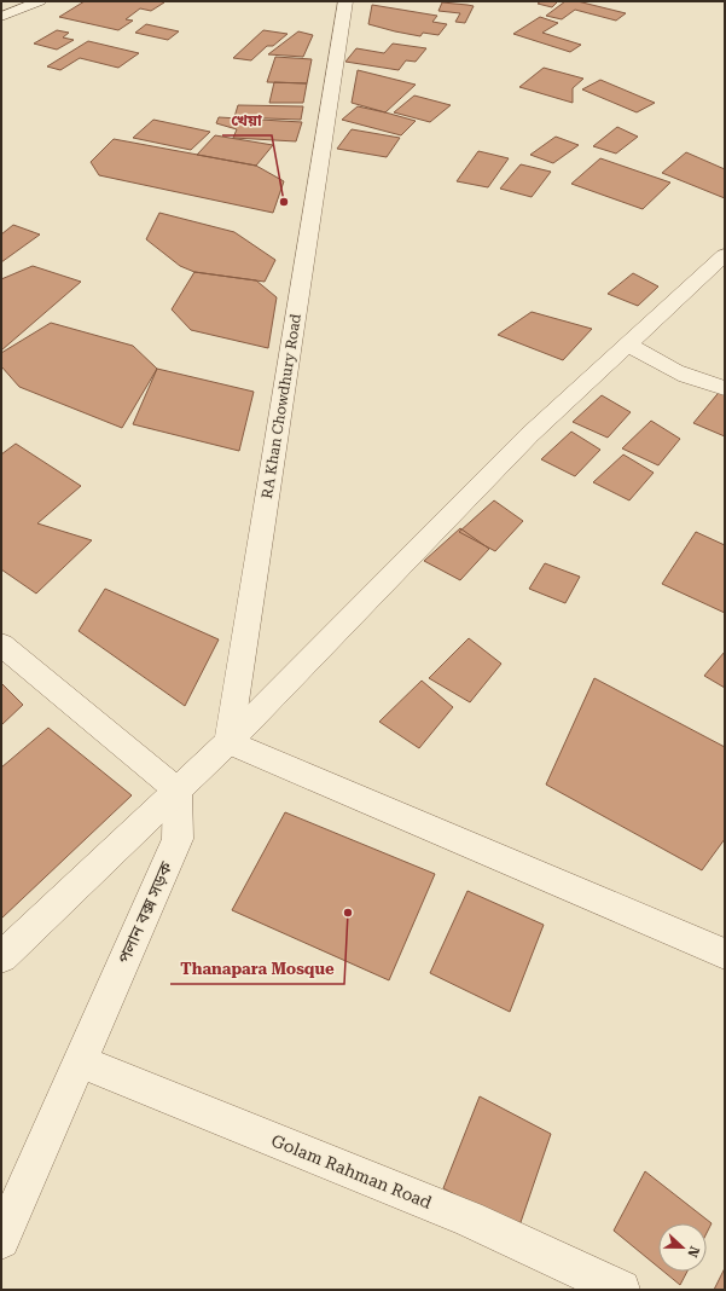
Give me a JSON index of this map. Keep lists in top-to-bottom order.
{
  "streets": {
    "street": ["RA Khan Chowdhury Road", "পলান বক্স সড়ক", "Golam Rahman Road"]
  },
  "crossings": [
    ["পলান বক্স সড়ক", "Golam Rahman Road"]
  ],
  "places": ["খেয়া", "Thanapara Mosque"],
  "north": "right"
}
